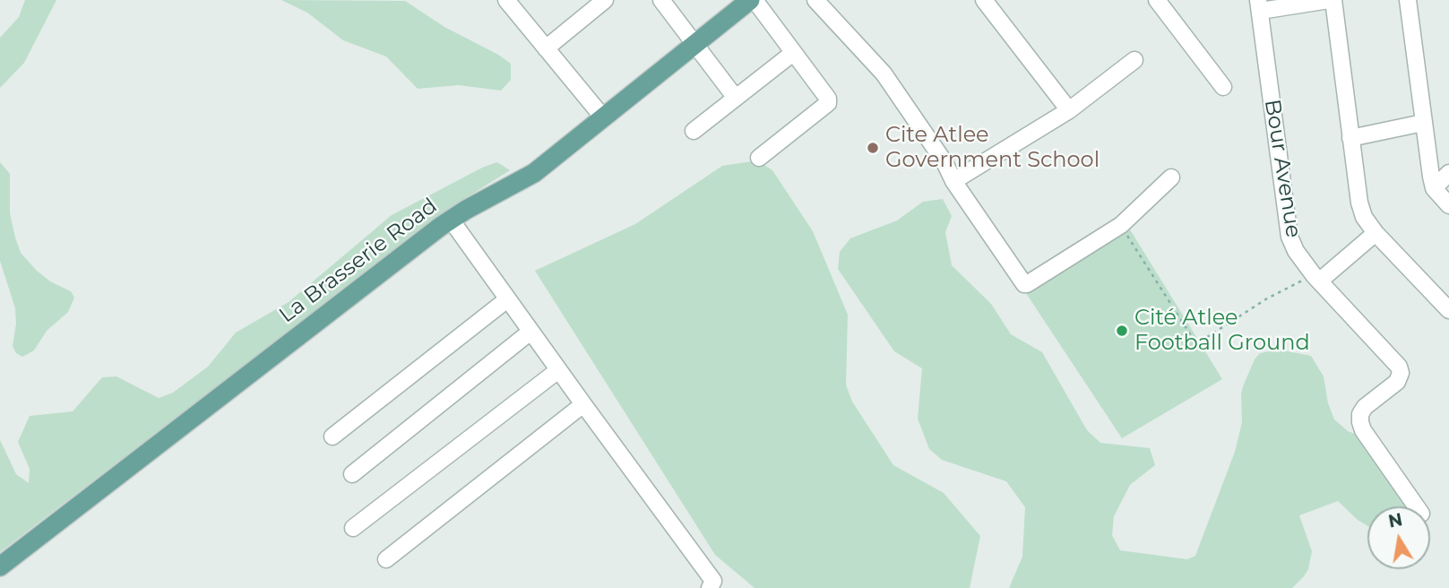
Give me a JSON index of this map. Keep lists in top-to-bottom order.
{
  "streets": {
    "main road": ["La Brasserie Road"],
    "street": ["Bour Avenue"]
  },
  "places": ["Cite Atlee Government School", "Cité Atlee Football Ground"],
  "north": "top"
}
